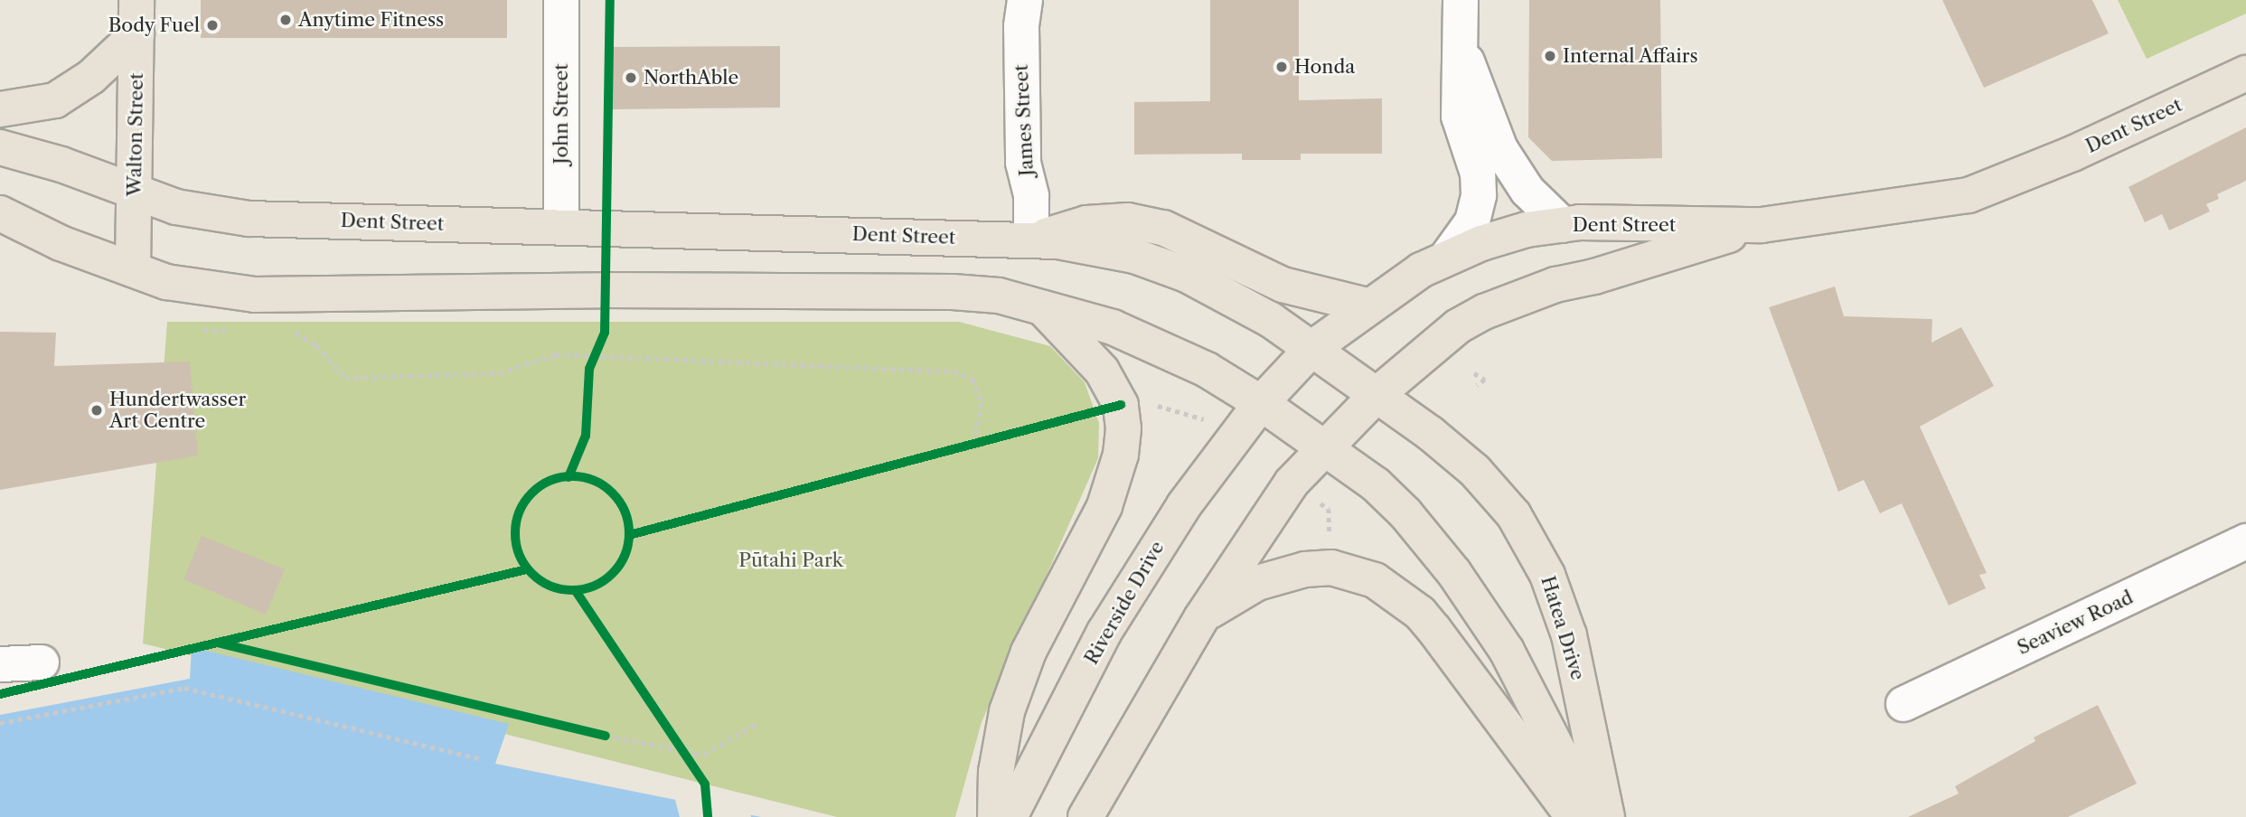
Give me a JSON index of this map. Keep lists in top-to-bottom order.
{
  "streets": {
    "main road": [
      "Dent Street",
      "Walton Street",
      "Riverside Drive",
      "Hatea Drive"
    ],
    "street": ["John Street", "James Street", "Seaview Road"]
  },
  "crossings": [
    ["John Street", "Dent Street"],
    ["James Street", "Dent Street"],
    ["Dent Street", "Walton Street"],
    ["Dent Street", "Riverside Drive"],
    ["Dent Street", "Hatea Drive"],
    ["Riverside Drive", "Hatea Drive"]
  ],
  "parks": ["Pūtahi Park"],
  "places": [
    "Anytime Fitness",
    "Body Fuel",
    "Internal Affairs",
    "Honda",
    "NorthAble",
    "Hundertwasser Art Centre"
  ]
}
